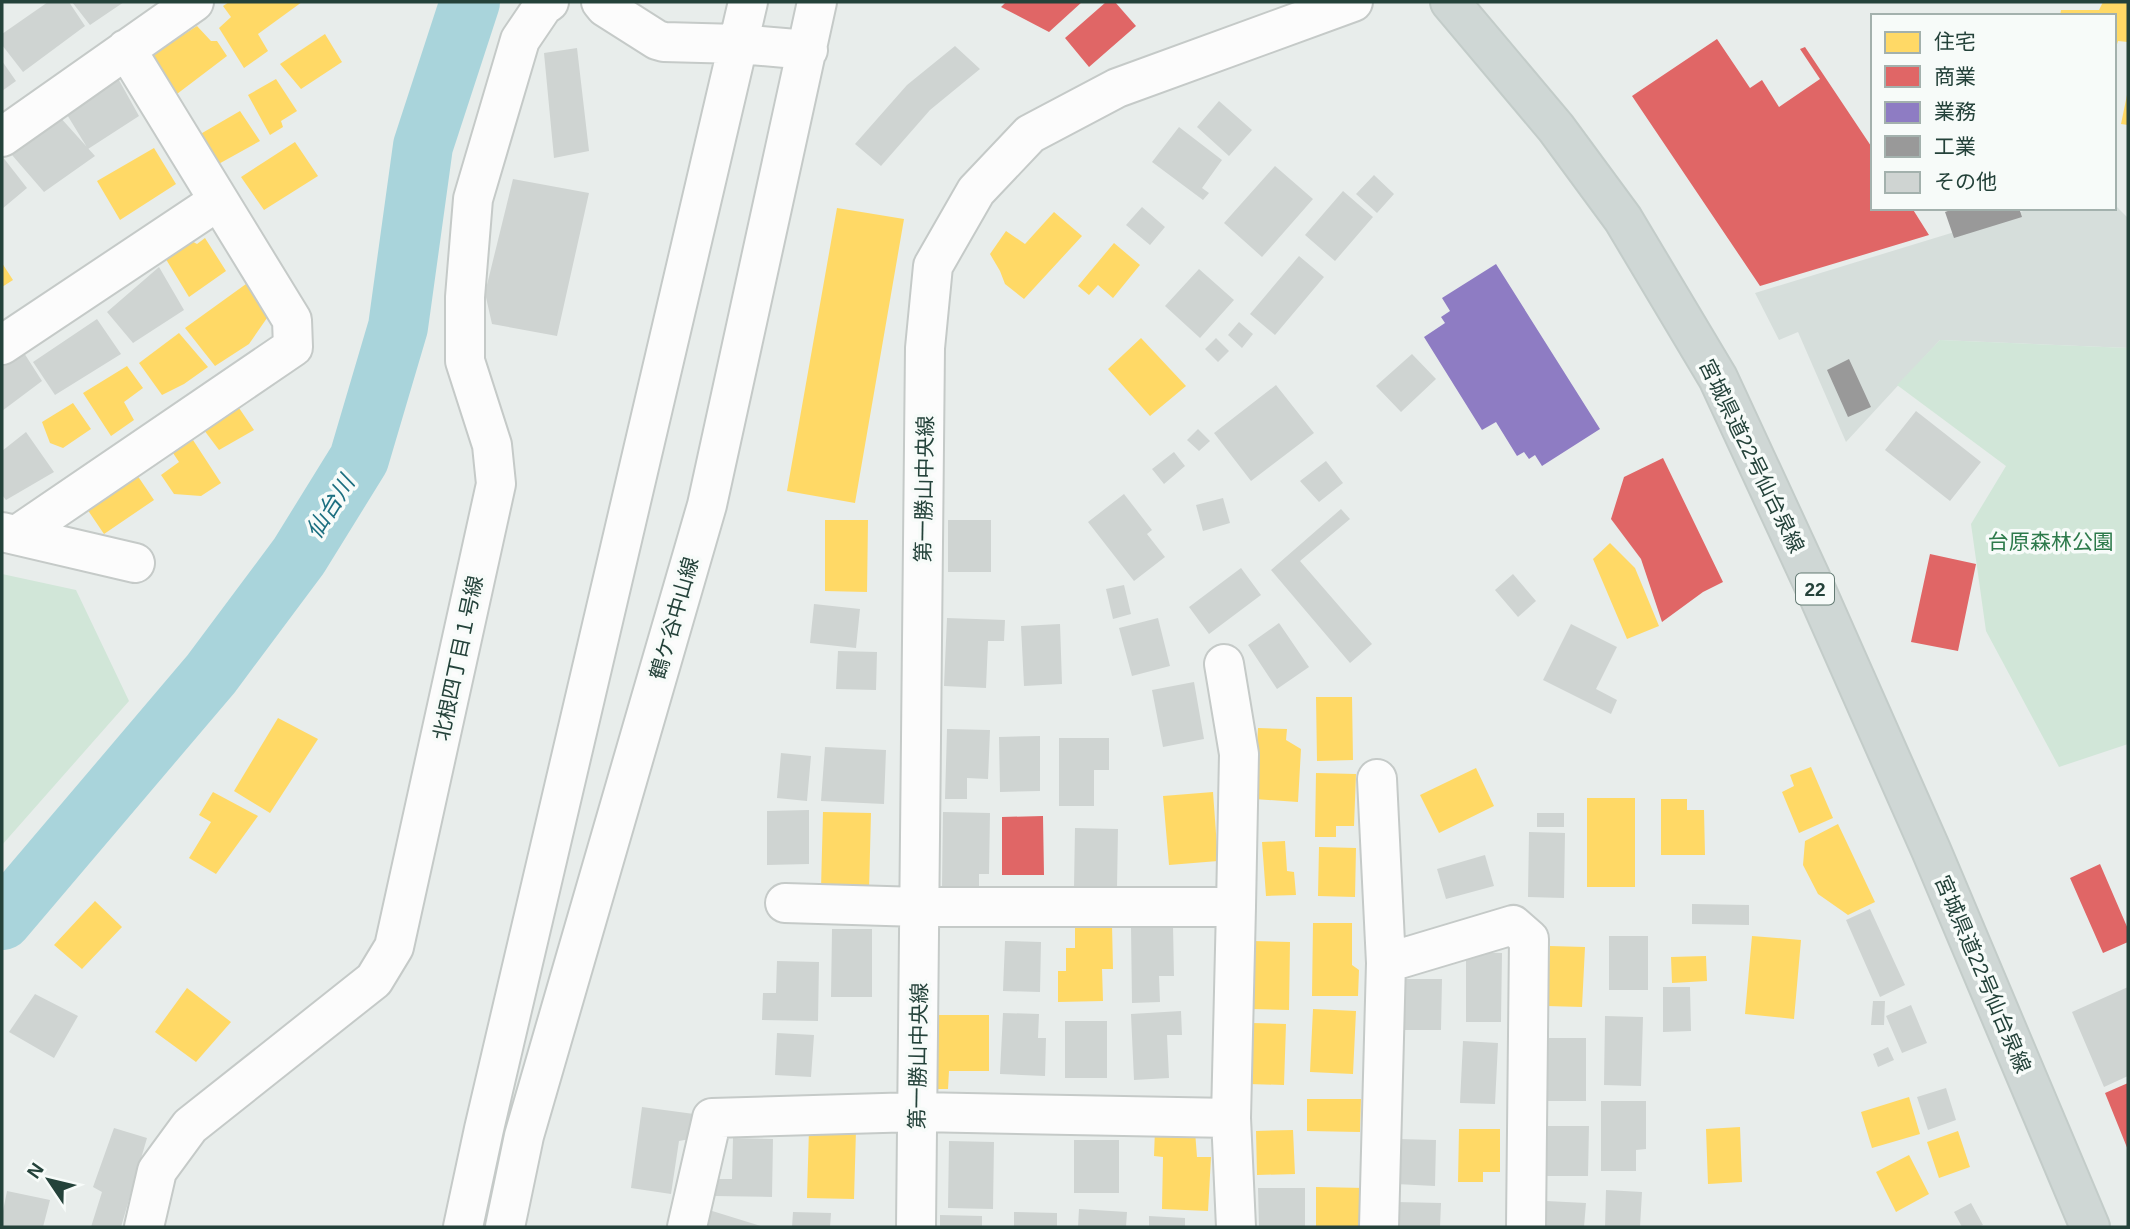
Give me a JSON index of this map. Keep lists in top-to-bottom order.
{
  "streets": {
    "main road": ["宮城県道22号仙台泉線", "22"],
    "street": ["第一勝山中央線", "鶴ケ谷中山線", "北根四丁目１号線"]
  },
  "water": ["仙台川"],
  "parks": ["台原森林公園"],
  "legend": [
    "住宅",
    "商業",
    "業務",
    "工業",
    "その他"
  ],
  "north": "top left"
}
